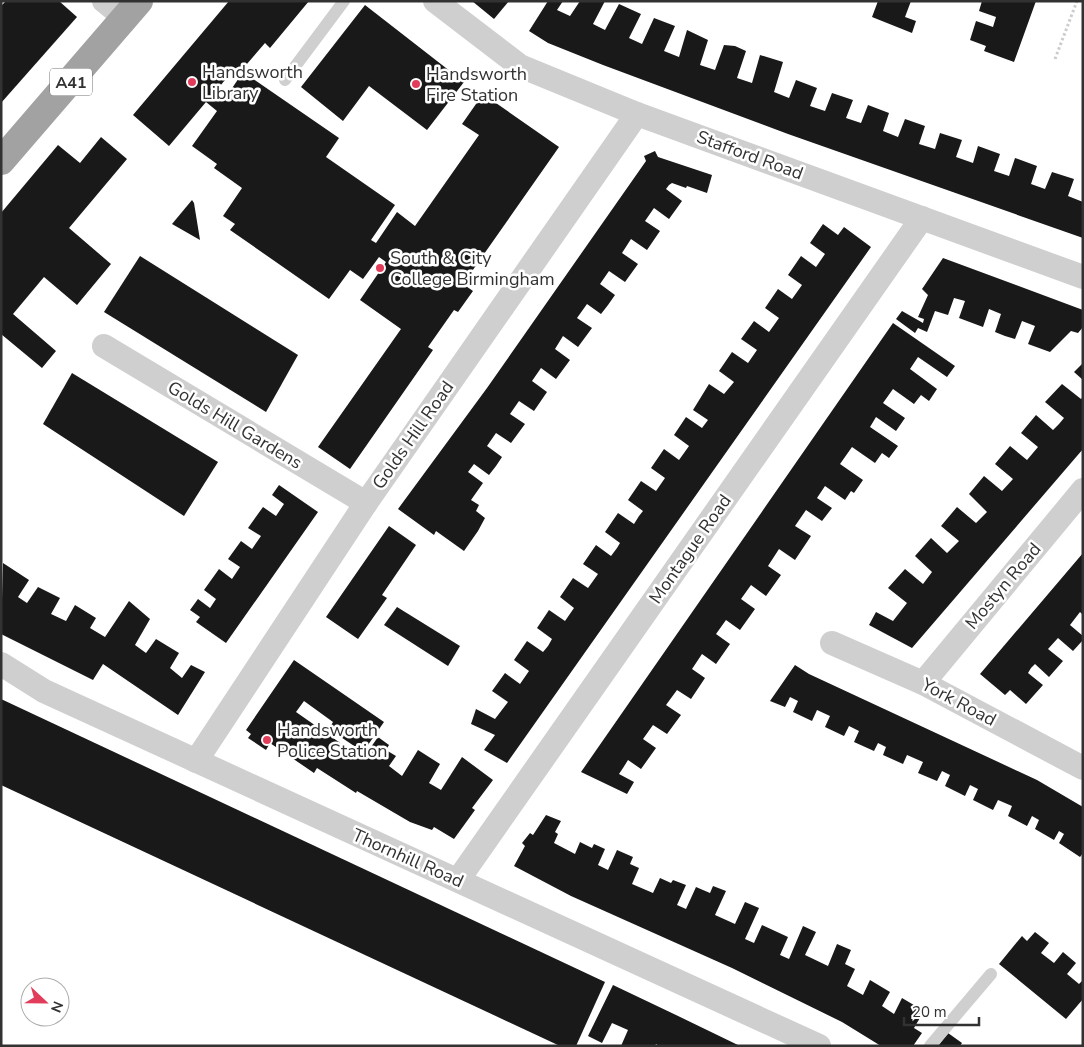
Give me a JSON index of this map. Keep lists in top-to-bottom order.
{
  "streets": {
    "highway": ["A41"],
    "street": [
      "Stafford Road",
      "Golds Hill Gardens",
      "Golds Hill Road",
      "Montague Road",
      "Mostyn Road",
      "York Road",
      "Thornhill Road"
    ]
  },
  "crossings": [
    ["Stafford Road", "Golds Hill Road"],
    ["Stafford Road", "Montague Road"],
    ["Golds Hill Gardens", "Golds Hill Road"],
    ["Golds Hill Road", "Thornhill Road"],
    ["Montague Road", "Thornhill Road"],
    ["Mostyn Road", "York Road"]
  ],
  "places": [
    "Handsworth Library",
    "Handsworth Fire Station",
    "South & City College Birmingham",
    "Handsworth Police Station"
  ],
  "scale_bar": "20 m",
  "north": "right"
}
